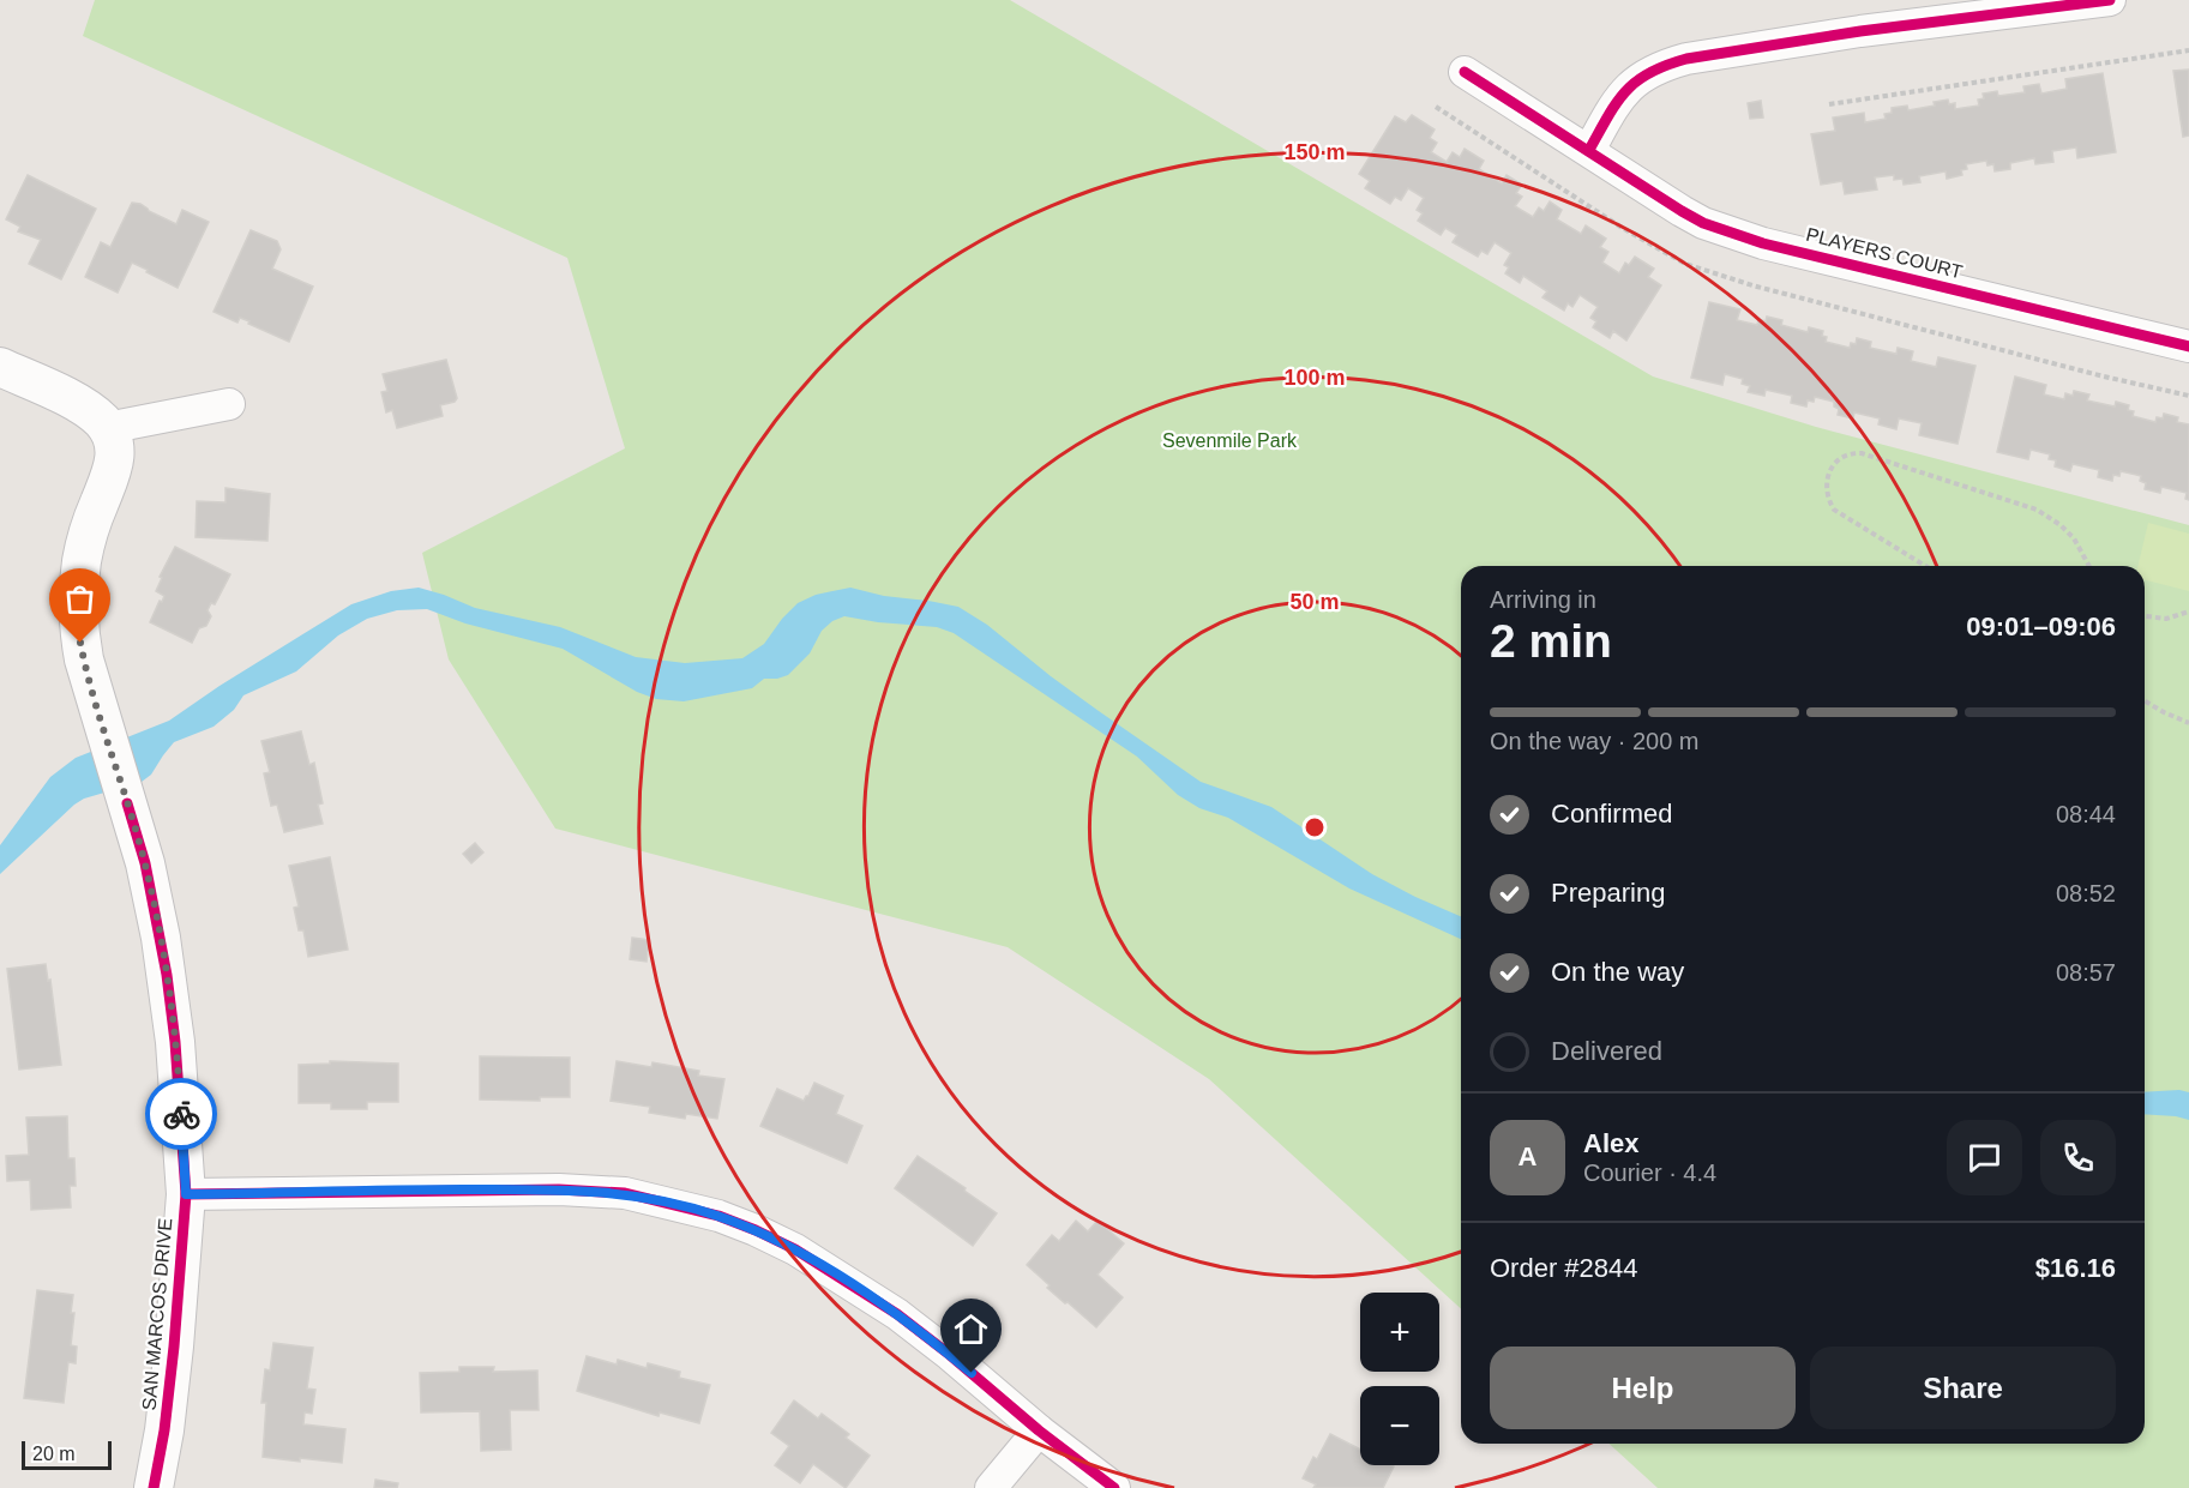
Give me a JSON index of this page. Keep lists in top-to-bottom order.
{
  "streets": {
    "street": ["PLAYERS COURT", "SAN MARCOS DRIVE"]
  },
  "parks": ["Sevenmile Park"],
  "scale_bar": "20 m",
  "page": {
    "heading": ["2 min", "Arriving in", "09:01–09:06"],
    "panel": [
      "Alex",
      "Courier · 4.4",
      "Order #2844",
      "$16.16"
    ],
    "bar": "On the way · 200 m",
    "list": [
      ["Confirmed", "08:44"],
      ["Preparing", "08:52"],
      ["On the way", "08:57"],
      "Delivered"
    ],
    "round": "A",
    "map_buttons": ["+", "−"],
    "buttons": ["Help", "Share"],
    "scale": "20 m"
  },
  "rings": ["150 m", "100 m", "50 m"]
}
